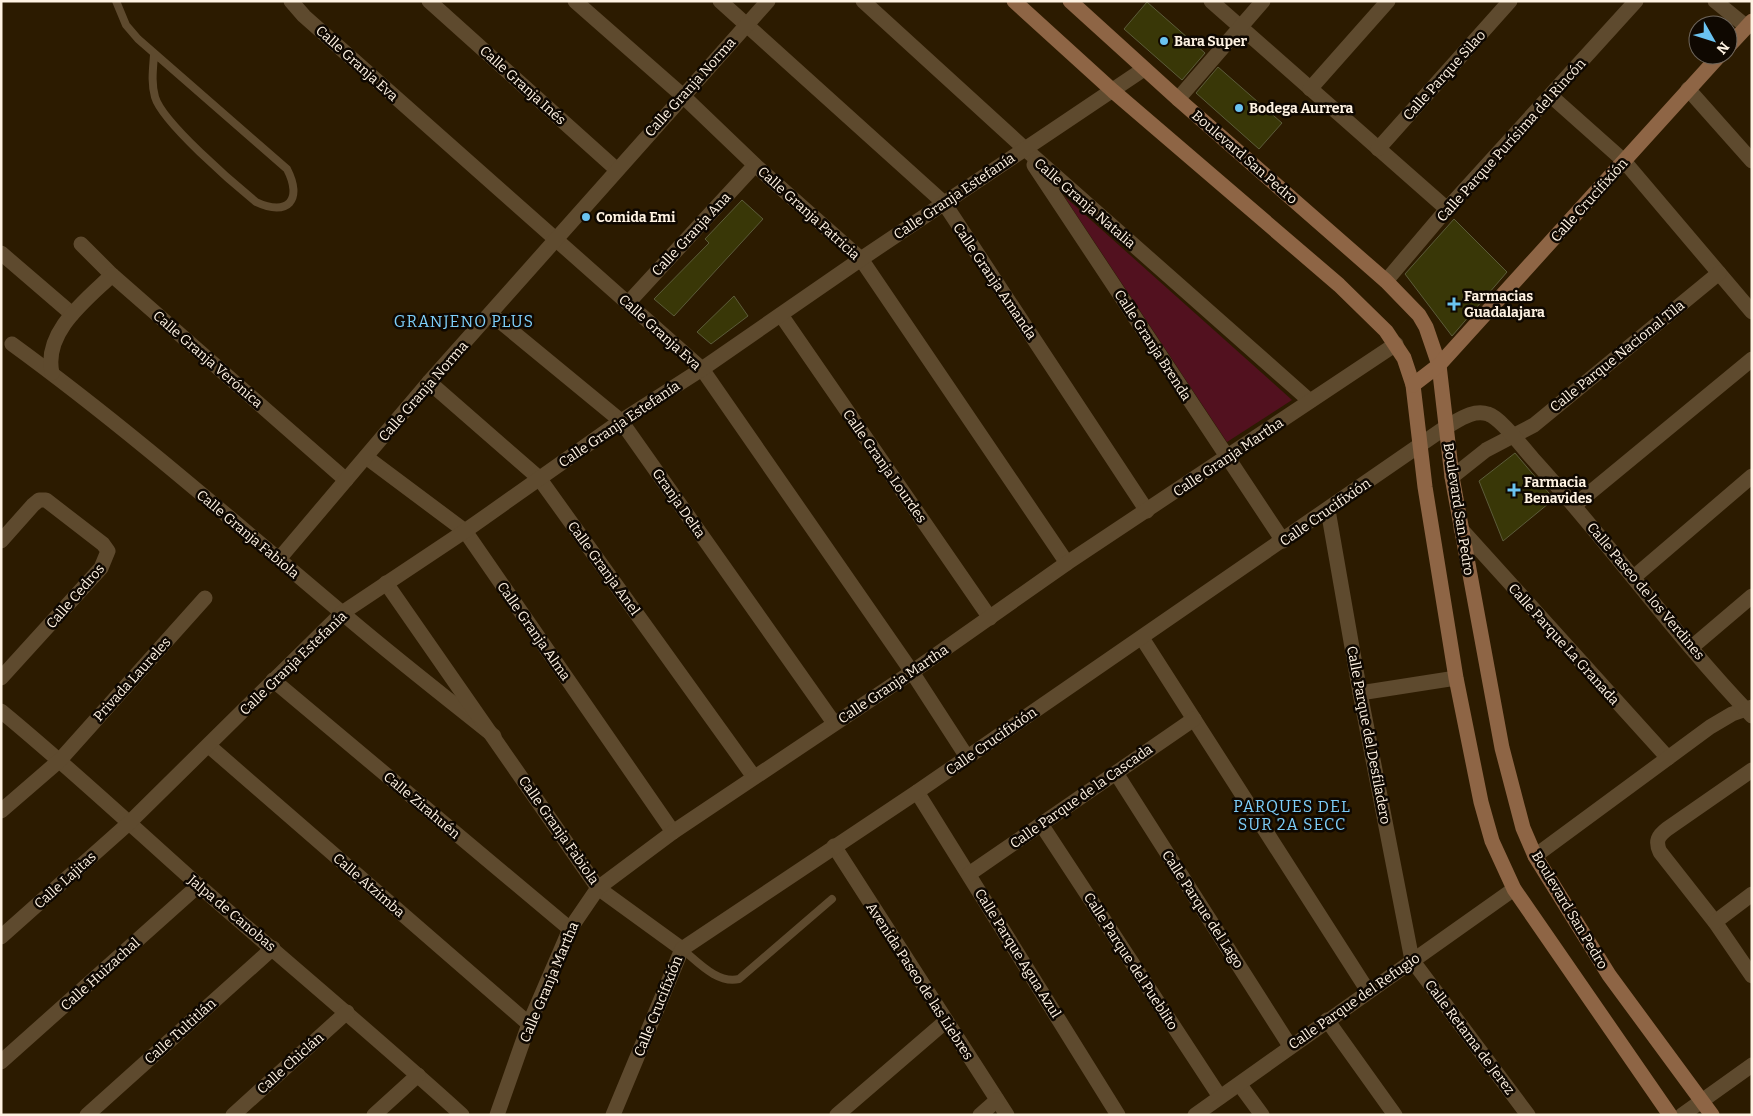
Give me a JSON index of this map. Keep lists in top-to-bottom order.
{
  "streets": {
    "street": [
      "Calle Granja Eva",
      "Calle Parque Silao",
      "Calle Granja Inés",
      "Calle Granja Norma",
      "Calle Parque Purísima del Rincón",
      "Boulevard San Pedro",
      "Calle Granja Estefanía",
      "Calle Crucifixión",
      "Calle Granja Natalia",
      "Calle Granja Patricia",
      "Calle Granja Ana",
      "Calle Granja Amanda",
      "Calle Granja Brenda",
      "Calle Parque Nacional Tila",
      "Calle Granja Verónica",
      "Calle Granja Martha",
      "Calle Granja Lourdes",
      "Granja Delta",
      "Calle Granja Fabiola",
      "Calle Granja Anel",
      "Calle Paseo de los Verdines",
      "Calle Cedros",
      "Calle Granja Alma",
      "Calle Parque La Granada",
      "Privada Laureles",
      "Calle Parque del Desfiladero",
      "Calle Parque de la Cascada",
      "Calle Zirahuén",
      "Calle Lajitas",
      "Calle Atzimba",
      "Calle Parque del Lago",
      "Jalpa de Canobas",
      "Calle Parque Agua Azul",
      "Calle Parque del Pueblito",
      "Calle Huizachal",
      "Avenida Paseo de las Liebres",
      "Calle Parque del Refugio",
      "Calle Tultitlán",
      "Calle Retama de Jerez",
      "Calle Chiclán"
    ]
  },
  "crossings": [
    ["Calle Granja Eva", "Calle Granja Norma"],
    ["Calle Granja Eva", "Calle Granja Estefanía"],
    ["Calle Granja Eva", "Calle Crucifixión"],
    ["Calle Granja Eva", "Calle Granja Ana"],
    ["Calle Granja Eva", "Calle Granja Martha"],
    ["Calle Granja Inés", "Calle Granja Norma"],
    ["Calle Granja Norma", "Calle Granja Patricia"],
    ["Calle Granja Norma", "Calle Granja Amanda"],
    ["Calle Granja Norma", "Calle Granja Verónica"],
    ["Calle Granja Norma", "Granja Delta"],
    ["Calle Granja Norma", "Calle Granja Fabiola"],
    ["Calle Granja Norma", "Calle Granja Anel"],
    ["Calle Granja Norma", "Calle Granja Alma"],
    ["Calle Parque Purísima del Rincón", "Boulevard San Pedro"],
    ["Boulevard San Pedro", "Calle Granja Estefanía"],
    ["Boulevard San Pedro", "Calle Crucifixión"],
    ["Boulevard San Pedro", "Calle Parque Nacional Tila"],
    ["Boulevard San Pedro", "Calle Paseo de los Verdines"],
    ["Boulevard San Pedro", "Calle Parque La Granada"],
    ["Calle Granja Estefanía", "Calle Granja Natalia"],
    ["Calle Granja Estefanía", "Calle Granja Patricia"],
    ["Calle Granja Estefanía", "Calle Granja Amanda"],
    ["Calle Granja Estefanía", "Calle Granja Brenda"],
    ["Calle Granja Estefanía", "Calle Granja Lourdes"],
    ["Calle Granja Estefanía", "Granja Delta"],
    ["Calle Granja Estefanía", "Calle Granja Fabiola"],
    ["Calle Granja Estefanía", "Calle Granja Anel"],
    ["Calle Granja Estefanía", "Calle Granja Alma"],
    ["Calle Granja Estefanía", "Calle Zirahuén"],
    ["Calle Granja Estefanía", "Calle Lajitas"],
    ["Calle Granja Estefanía", "Calle Atzimba"],
    ["Calle Granja Estefanía", "Jalpa de Canobas"],
    ["Calle Crucifixión", "Calle Granja Brenda"],
    ["Calle Crucifixión", "Calle Granja Fabiola"],
    ["Calle Crucifixión", "Calle Paseo de los Verdines"],
    ["Calle Crucifixión", "Calle Parque del Desfiladero"],
    ["Calle Crucifixión", "Calle Parque Agua Azul"],
    ["Calle Crucifixión", "Avenida Paseo de las Liebres"],
    ["Calle Granja Natalia", "Calle Granja Brenda"],
    ["Calle Granja Natalia", "Calle Granja Martha"],
    ["Calle Granja Patricia", "Calle Granja Ana"],
    ["Calle Granja Patricia", "Calle Granja Martha"],
    ["Calle Granja Amanda", "Calle Granja Martha"],
    ["Calle Granja Brenda", "Calle Granja Martha"],
    ["Calle Parque Nacional Tila", "Calle Paseo de los Verdines"],
    ["Calle Granja Martha", "Calle Granja Lourdes"],
    ["Calle Granja Martha", "Granja Delta"],
    ["Calle Granja Martha", "Calle Granja Fabiola"],
    ["Calle Granja Martha", "Calle Granja Anel"],
    ["Calle Granja Martha", "Calle Granja Alma"],
    ["Calle Granja Martha", "Calle Zirahuén"],
    ["Calle Granja Martha", "Calle Atzimba"],
    ["Privada Laureles", "Jalpa de Canobas"],
    ["Calle Parque del Desfiladero", "Calle Parque del Refugio"],
    ["Calle Parque del Desfiladero", "Calle Retama de Jerez"],
    ["Calle Parque de la Cascada", "Calle Parque del Lago"],
    ["Calle Parque de la Cascada", "Calle Parque Agua Azul"],
    ["Calle Parque de la Cascada", "Calle Parque del Pueblito"],
    ["Calle Lajitas", "Jalpa de Canobas"],
    ["Calle Parque del Lago", "Calle Parque del Refugio"],
    ["Jalpa de Canobas", "Calle Huizachal"],
    ["Jalpa de Canobas", "Calle Tultitlán"],
    ["Jalpa de Canobas", "Calle Chiclán"],
    ["Calle Parque del Pueblito", "Calle Parque del Refugio"],
    ["Calle Parque del Refugio", "Calle Retama de Jerez"]
  ],
  "districts": ["GRANJENO PLUS", "PARQUES DEL SUR 2A SECC"],
  "places": {
    "other": ["Bara Super", "Bodega Aurrera", "Comida Emi"],
    "health": ["Farmacias Guadalajara", "Farmacia Benavides"]
  },
  "north": "bottom right"
}
